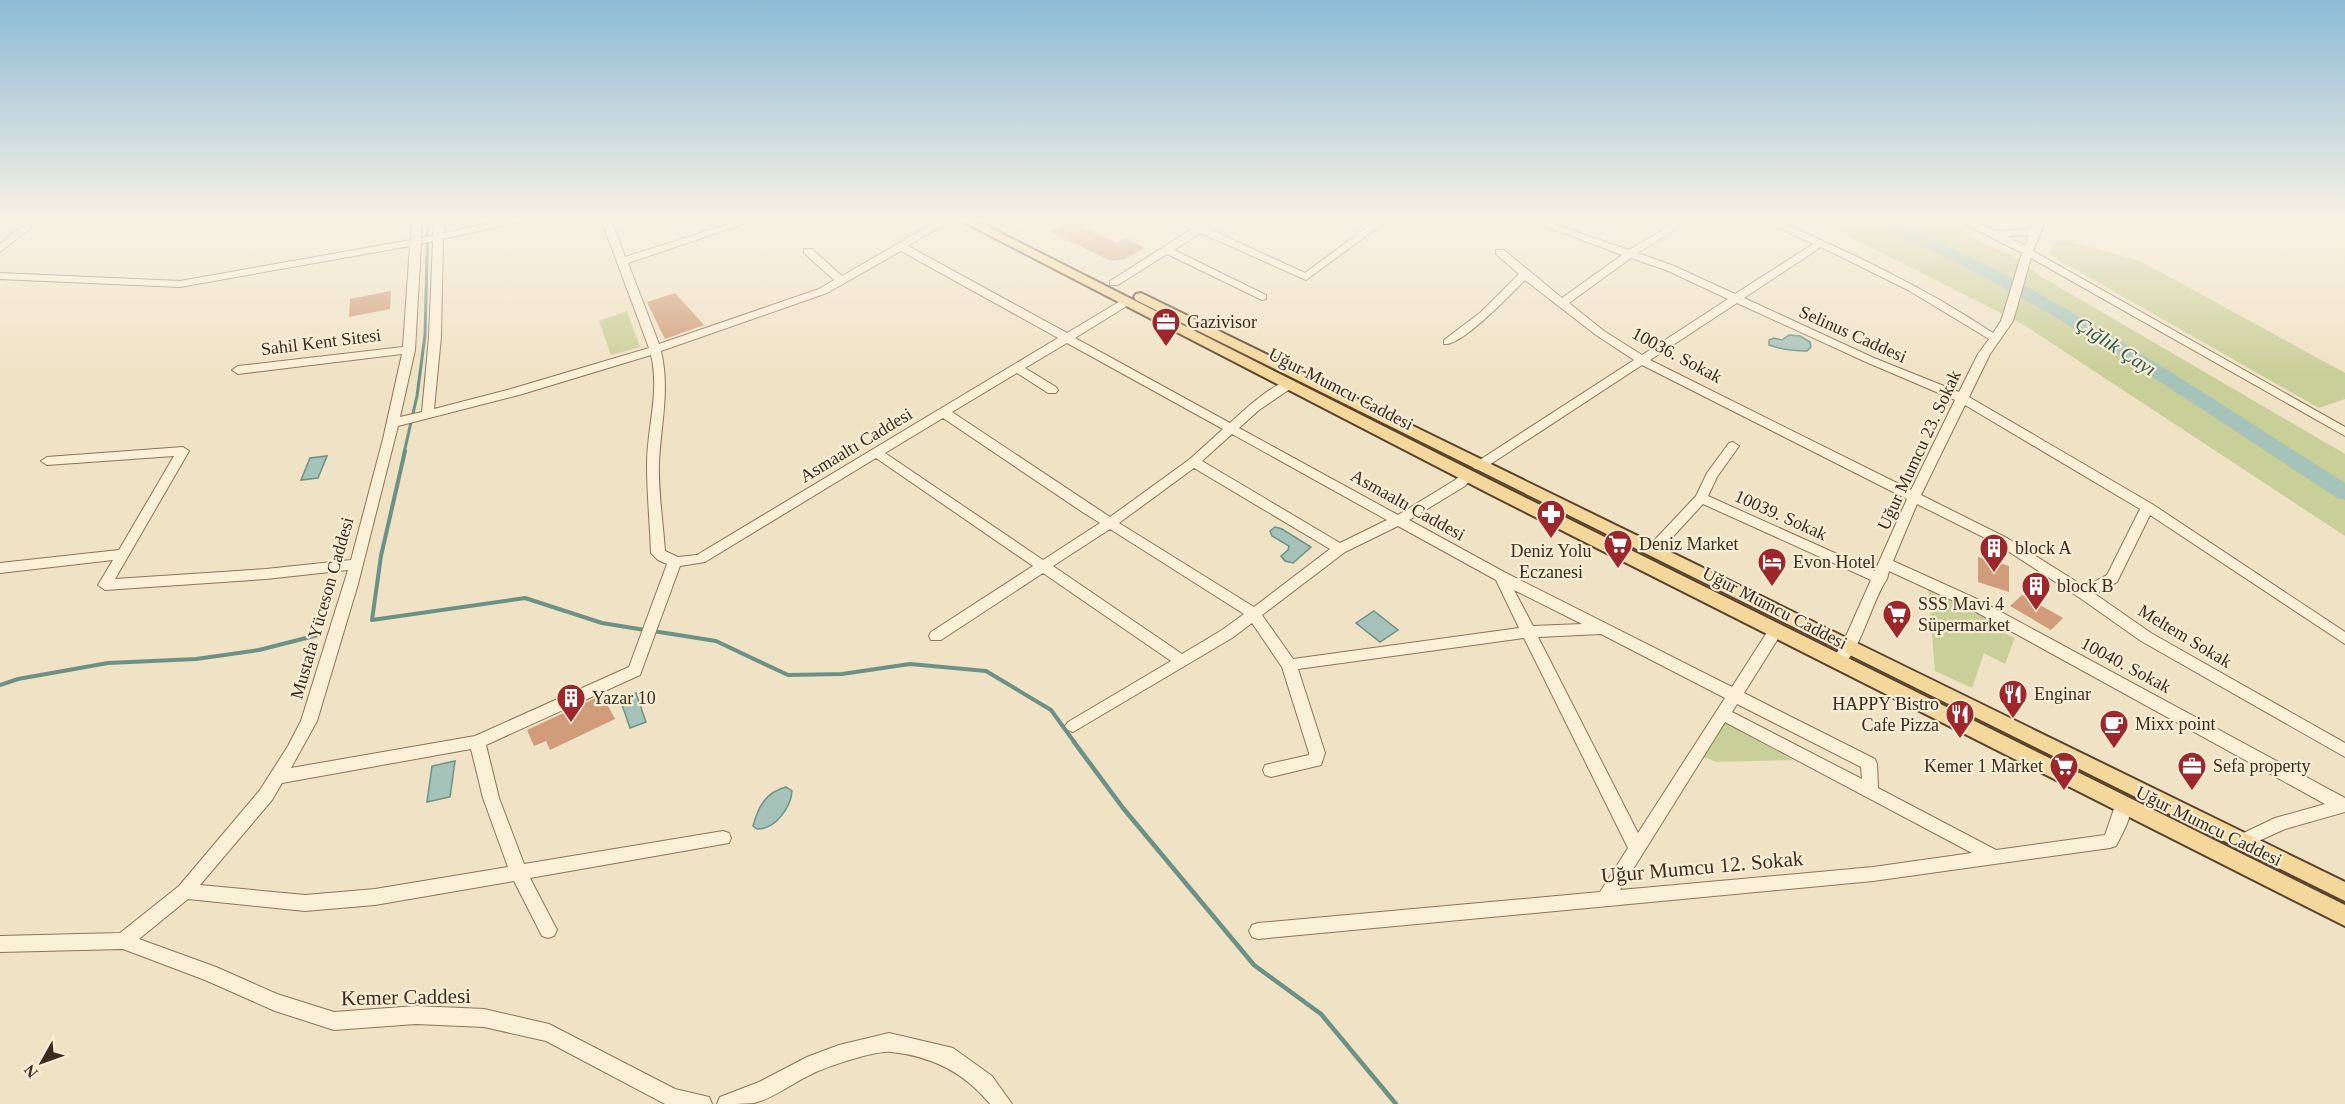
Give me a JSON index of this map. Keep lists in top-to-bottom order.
{
  "streets": {
    "main road": ["Uğur Mumcu Caddesi"],
    "street": [
      "Selinus Caddesi",
      "Sahil Kent Sitesi",
      "10036. Sokak",
      "Asmaaltı Caddesi",
      "Uğur Mumcu 23. Sokak",
      "10039. Sokak",
      "Mustafa Yüceson Caddesi",
      "Meltem Sokak",
      "10040. Sokak",
      "Uğur Mumcu 12. Sokak",
      "Kemer Caddesi"
    ]
  },
  "crossings": [
    ["Selinus Caddesi", "Uğur Mumcu 23. Sokak"],
    ["Sahil Kent Sitesi", "Mustafa Yüceson Caddesi"],
    ["10036. Sokak", "Uğur Mumcu 23. Sokak"],
    ["10036. Sokak", "Meltem Sokak"],
    ["Uğur Mumcu Caddesi", "Asmaaltı Caddesi"],
    ["Uğur Mumcu Caddesi", "Uğur Mumcu 23. Sokak"],
    ["Uğur Mumcu Caddesi", "Uğur Mumcu 12. Sokak"],
    ["Uğur Mumcu 23. Sokak", "10039. Sokak"],
    ["Uğur Mumcu 23. Sokak", "Meltem Sokak"],
    ["Uğur Mumcu 23. Sokak", "10040. Sokak"],
    ["Mustafa Yüceson Caddesi", "Kemer Caddesi"]
  ],
  "water": ["Çığlık Çayı"],
  "places": {
    "office": ["Gazivisor", "Sefa property"],
    "pharmacy": ["Deniz Yolu Eczanesi"],
    "supermarket": ["Deniz Market", "SSS Mavi 4 Süpermarket", "Kemer 1 Market"],
    "building": ["block A", "block B", "Yazar 10"],
    "hotel": ["Evon Hotel"],
    "restaurant": ["Enginar", "HAPPY Bistro Cafe Pizza"],
    "cafe": ["Mixx point"]
  },
  "north": "bottom left"
}
